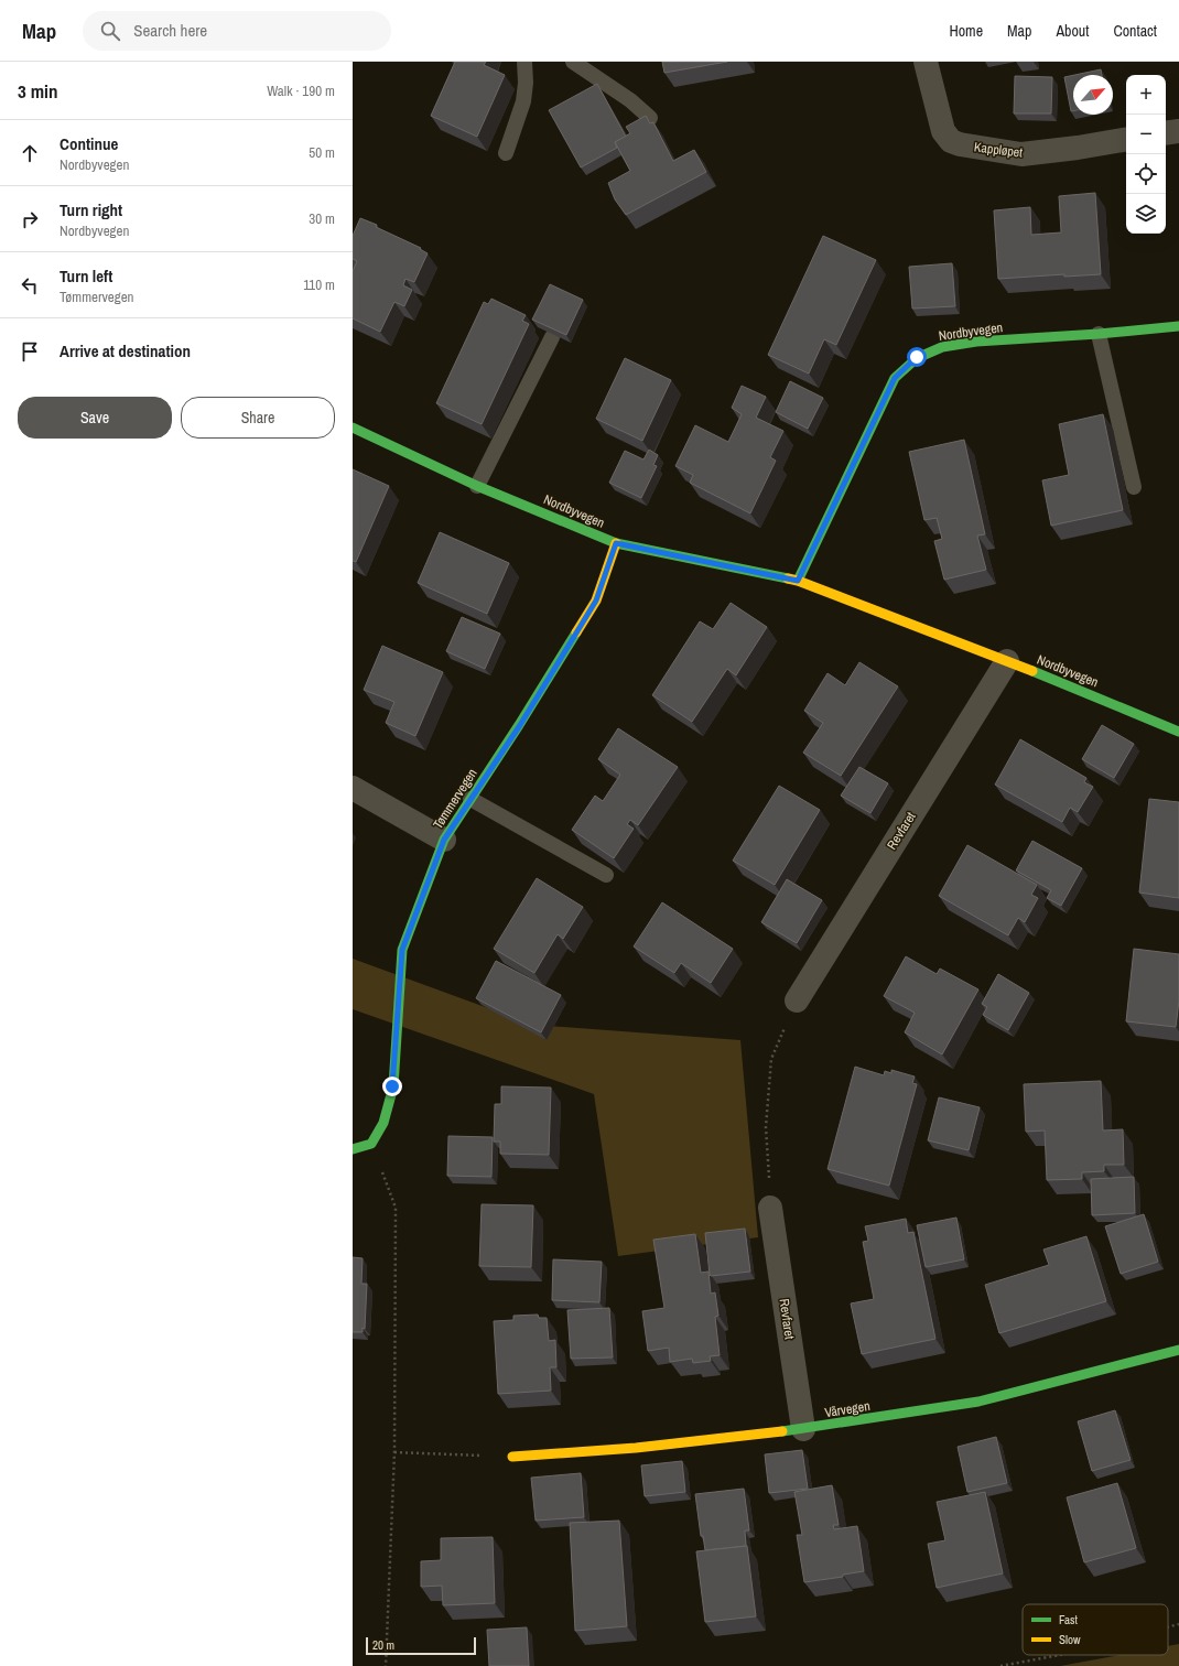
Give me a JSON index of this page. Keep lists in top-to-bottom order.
{
  "streets": {
    "street": [
      "Kappløpet",
      "Nordbyvegen",
      "Tømmervegen",
      "Revfaret",
      "Vårvegen"
    ]
  },
  "crossings": [
    ["Nordbyvegen", "Tømmervegen"],
    ["Nordbyvegen", "Revfaret"],
    ["Revfaret", "Vårvegen"]
  ],
  "legend": ["Fast", "Slow"],
  "scale_bar": "20 m",
  "north": "top right",
  "page": {
    "header": "Map",
    "search": "Search here",
    "nav": [
      "Home",
      "Map",
      "About",
      "Contact"
    ],
    "heading": ["3 min", "Walk · 190 m"],
    "map_buttons": ["+", "−"],
    "list": [
      ["Continue", "Nordbyvegen", "50 m"],
      ["Turn right", "Nordbyvegen", "30 m"],
      ["Turn left", "Tømmervegen", "110 m"],
      "Arrive at destination"
    ],
    "buttons": ["Save", "Share"],
    "scale": "20 m"
  }
}
